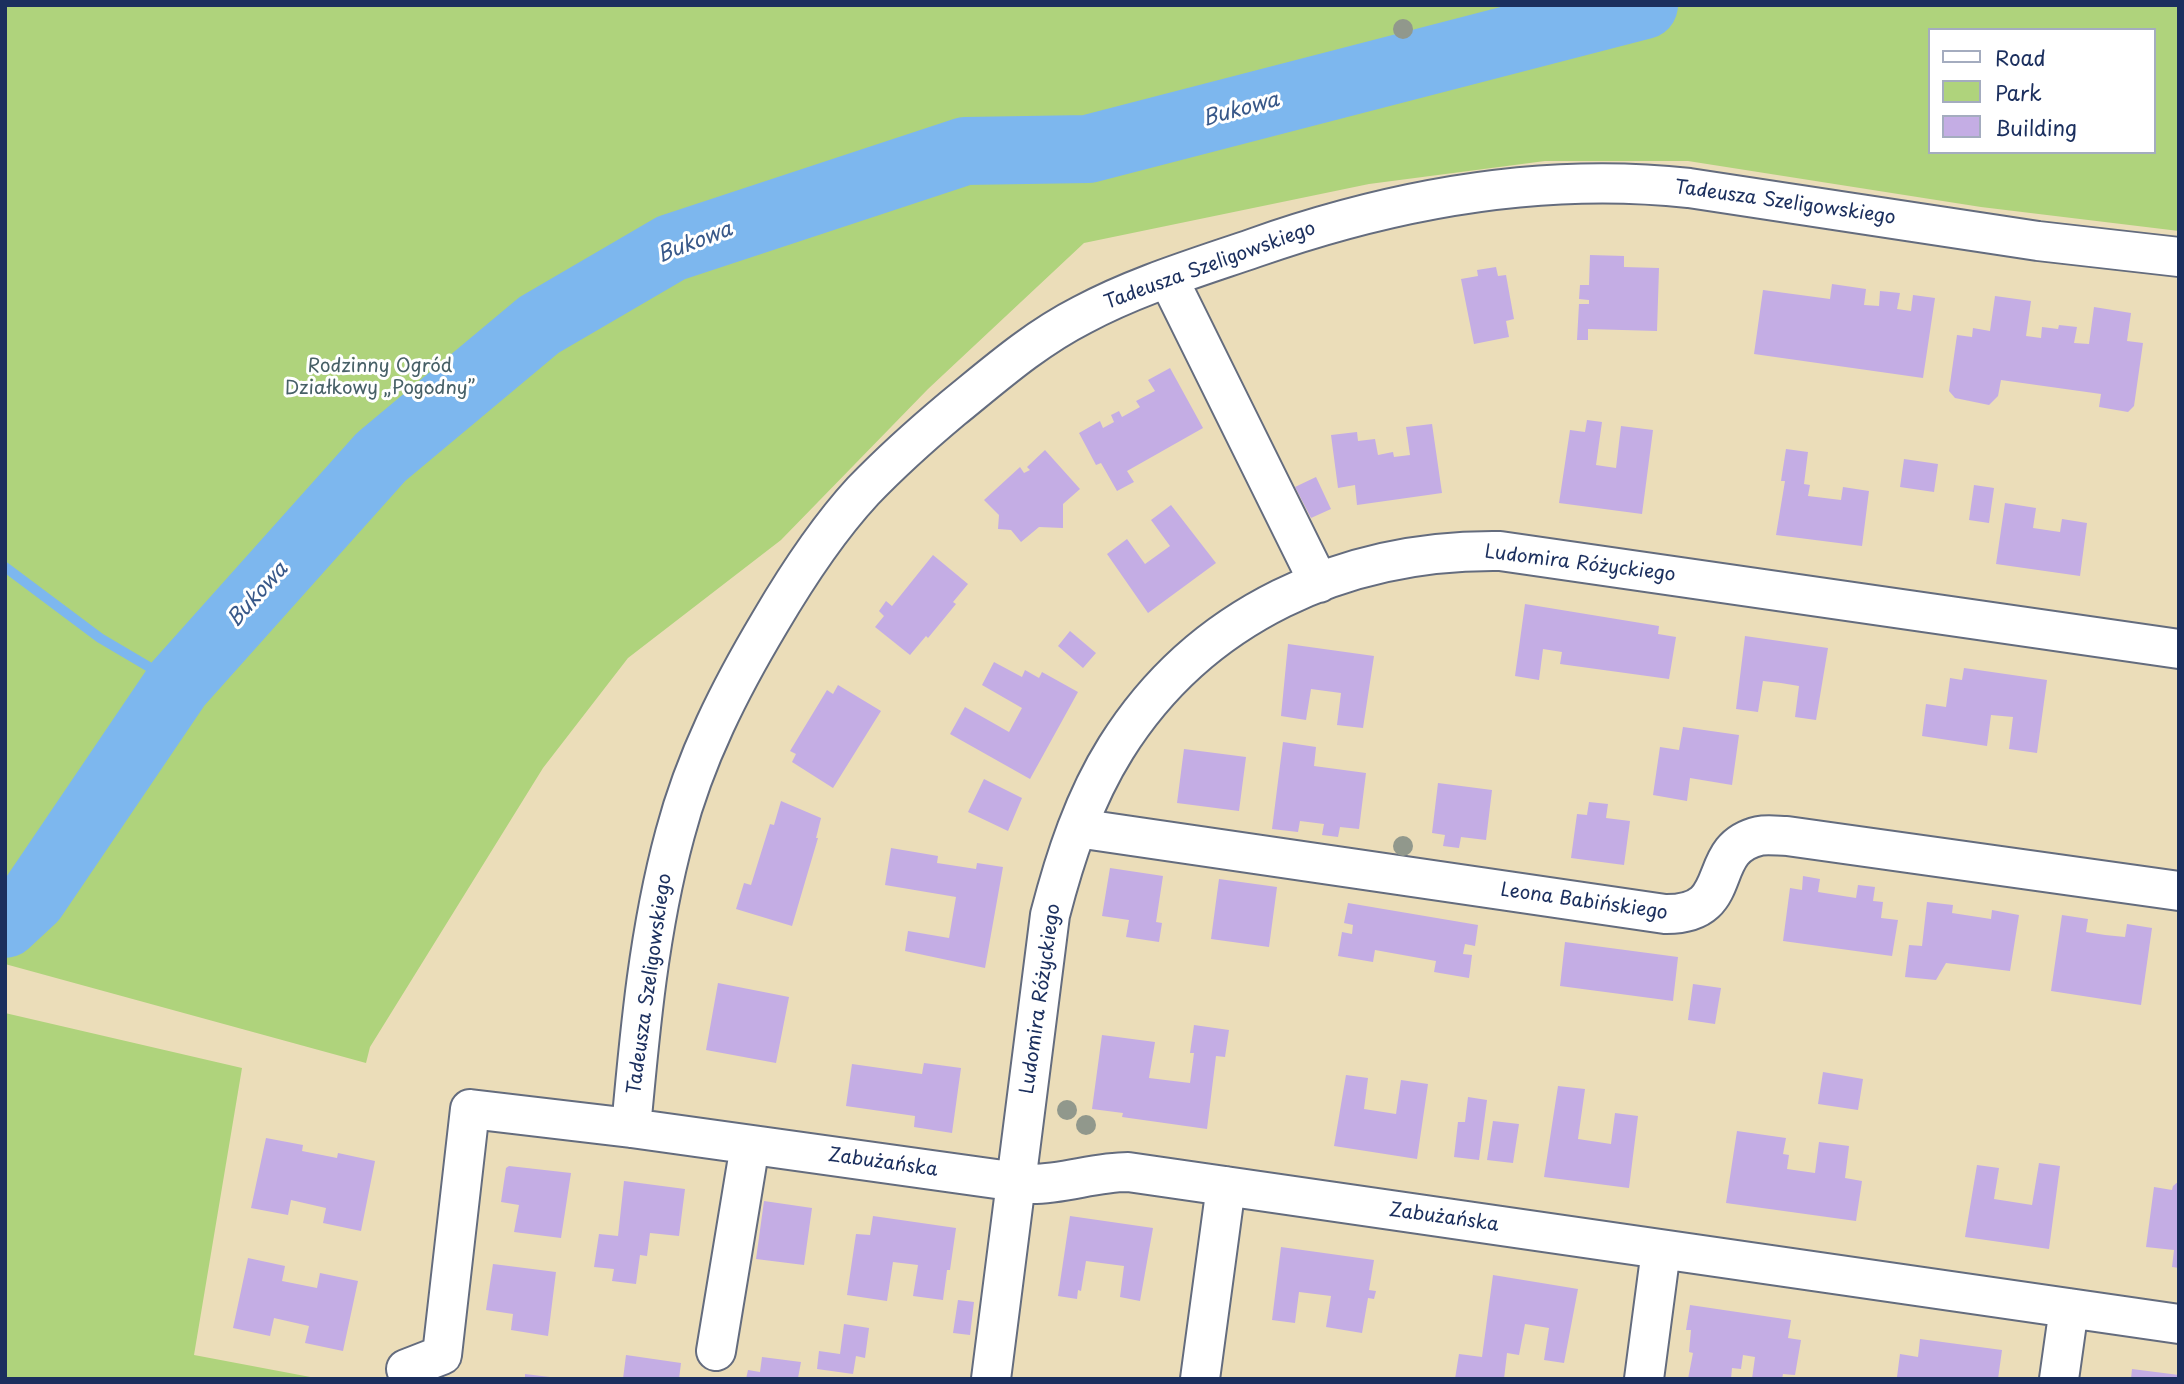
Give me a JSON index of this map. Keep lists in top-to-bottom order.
{
  "streets": {
    "street": [
      "Tadeusza Szeligowskiego",
      "Ludomira Różyckiego",
      "Leona Babińskiego",
      "Zabużańska"
    ]
  },
  "crossings": [
    ["Tadeusza Szeligowskiego", "Zabużańska"],
    ["Ludomira Różyckiego", "Leona Babińskiego"],
    ["Ludomira Różyckiego", "Zabużańska"]
  ],
  "water": ["Bukowa"],
  "parks": ["Rodzinny Ogród Działkowy „Pogodny”"],
  "legend": ["Road", "Park", "Building"]
}
